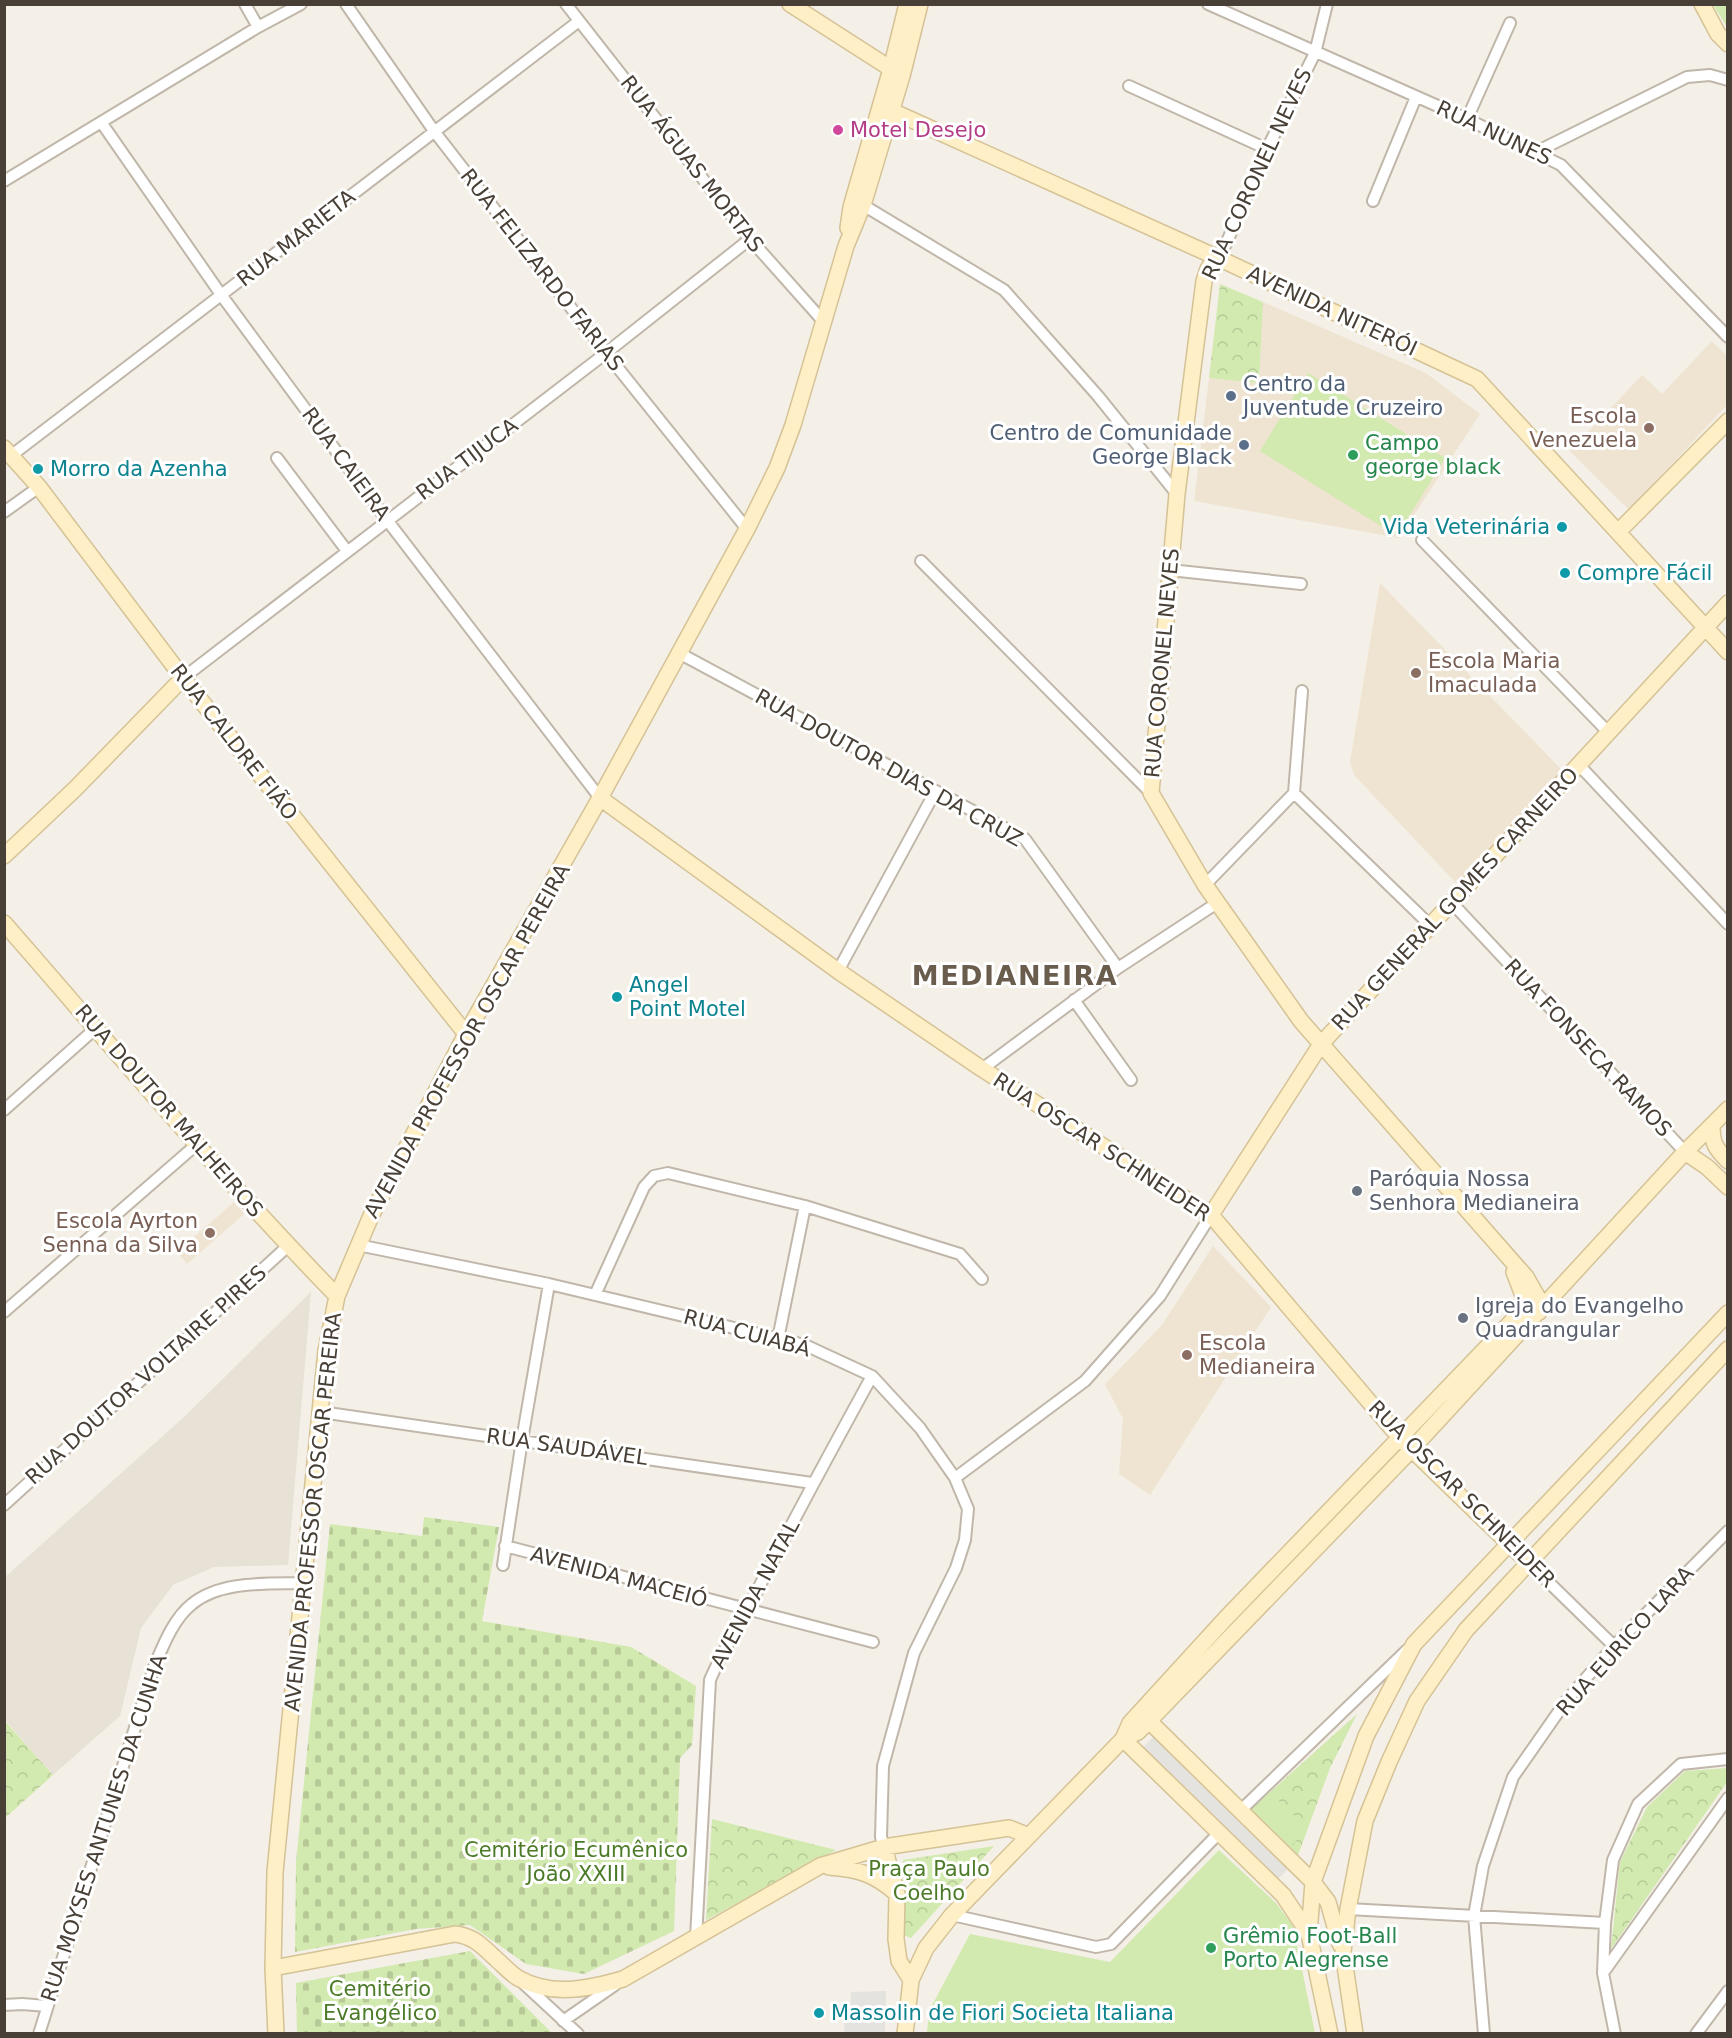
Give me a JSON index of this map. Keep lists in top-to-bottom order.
{
  "streets": {
    "street": [
      "RUA NUNES",
      "RUA ÁGUAS MORTAS",
      "RUA CORONEL NEVES",
      "RUA MARIETA",
      "RUA FELIZARDO FARIAS",
      "AVENIDA NITERÓI",
      "RUA TIJUCA",
      "RUA CAIEIRA",
      "RUA CALDRE FIÃO",
      "RUA DOUTOR DIAS DA CRUZ",
      "RUA GENERAL GOMES CARNEIRO",
      "AVENIDA PROFESSOR OSCAR PEREIRA",
      "RUA FONSECA RAMOS",
      "RUA DOUTOR MALHEIROS",
      "RUA OSCAR SCHNEIDER",
      "RUA CUIABÁ",
      "RUA DOUTOR VOLTAIRE PIRES",
      "RUA SAUDÁVEL",
      "AVENIDA MACEIÓ",
      "AVENIDA NATAL",
      "RUA EURICO LARA",
      "RUA MOYSES ANTUNES DA CUNHA"
    ]
  },
  "crossings": [
    ["RUA NUNES", "RUA CORONEL NEVES"],
    ["RUA ÁGUAS MORTAS", "RUA MARIETA"],
    ["RUA ÁGUAS MORTAS", "RUA TIJUCA"],
    ["RUA ÁGUAS MORTAS", "AVENIDA PROFESSOR OSCAR PEREIRA"],
    ["RUA CORONEL NEVES", "AVENIDA NITERÓI"],
    ["RUA CORONEL NEVES", "RUA GENERAL GOMES CARNEIRO"],
    ["RUA MARIETA", "RUA FELIZARDO FARIAS"],
    ["RUA MARIETA", "RUA CAIEIRA"],
    ["RUA MARIETA", "RUA CALDRE FIÃO"],
    ["RUA FELIZARDO FARIAS", "RUA TIJUCA"],
    ["RUA FELIZARDO FARIAS", "AVENIDA PROFESSOR OSCAR PEREIRA"],
    ["AVENIDA NITERÓI", "RUA GENERAL GOMES CARNEIRO"],
    ["AVENIDA NITERÓI", "AVENIDA PROFESSOR OSCAR PEREIRA"],
    ["RUA TIJUCA", "RUA CAIEIRA"],
    ["RUA TIJUCA", "RUA CALDRE FIÃO"],
    ["RUA CAIEIRA", "AVENIDA PROFESSOR OSCAR PEREIRA"],
    ["RUA CAIEIRA", "RUA OSCAR SCHNEIDER"],
    ["RUA CALDRE FIÃO", "AVENIDA PROFESSOR OSCAR PEREIRA"],
    ["RUA DOUTOR DIAS DA CRUZ", "AVENIDA PROFESSOR OSCAR PEREIRA"],
    ["RUA GENERAL GOMES CARNEIRO", "RUA FONSECA RAMOS"],
    ["RUA GENERAL GOMES CARNEIRO", "RUA OSCAR SCHNEIDER"],
    ["AVENIDA PROFESSOR OSCAR PEREIRA", "RUA DOUTOR MALHEIROS"],
    ["AVENIDA PROFESSOR OSCAR PEREIRA", "RUA OSCAR SCHNEIDER"],
    ["AVENIDA PROFESSOR OSCAR PEREIRA", "RUA CUIABÁ"],
    ["AVENIDA PROFESSOR OSCAR PEREIRA", "RUA SAUDÁVEL"],
    ["AVENIDA PROFESSOR OSCAR PEREIRA", "RUA MOYSES ANTUNES DA CUNHA"],
    ["RUA DOUTOR MALHEIROS", "RUA DOUTOR VOLTAIRE PIRES"],
    ["RUA OSCAR SCHNEIDER", "RUA EURICO LARA"],
    ["RUA CUIABÁ", "AVENIDA NATAL"],
    ["RUA SAUDÁVEL", "AVENIDA NATAL"],
    ["AVENIDA MACEIÓ", "AVENIDA NATAL"]
  ],
  "districts": ["MEDIANEIRA"],
  "parks": ["Cemitério Ecumênico João XXIII", "Praça Paulo Coelho", "Cemitério Evangélico"],
  "places": [
    "Motel Desejo",
    "Centro da Juventude Cruzeiro",
    "Escola Venezuela",
    "Centro de Comunidade George Black",
    "Campo george black",
    "Morro da Azenha",
    "Vida Veterinária",
    "Compre Fácil",
    "Escola Maria Imaculada",
    "Angel Point Motel",
    "Paróquia Nossa Senhora Medianeira",
    "Escola Ayrton Senna da Silva",
    "Igreja do Evangelho Quadrangular",
    "Escola Medianeira",
    "Grêmio Foot-Ball Porto Alegrense",
    "Massolin de Fiori Societa Italiana"
  ]
}
